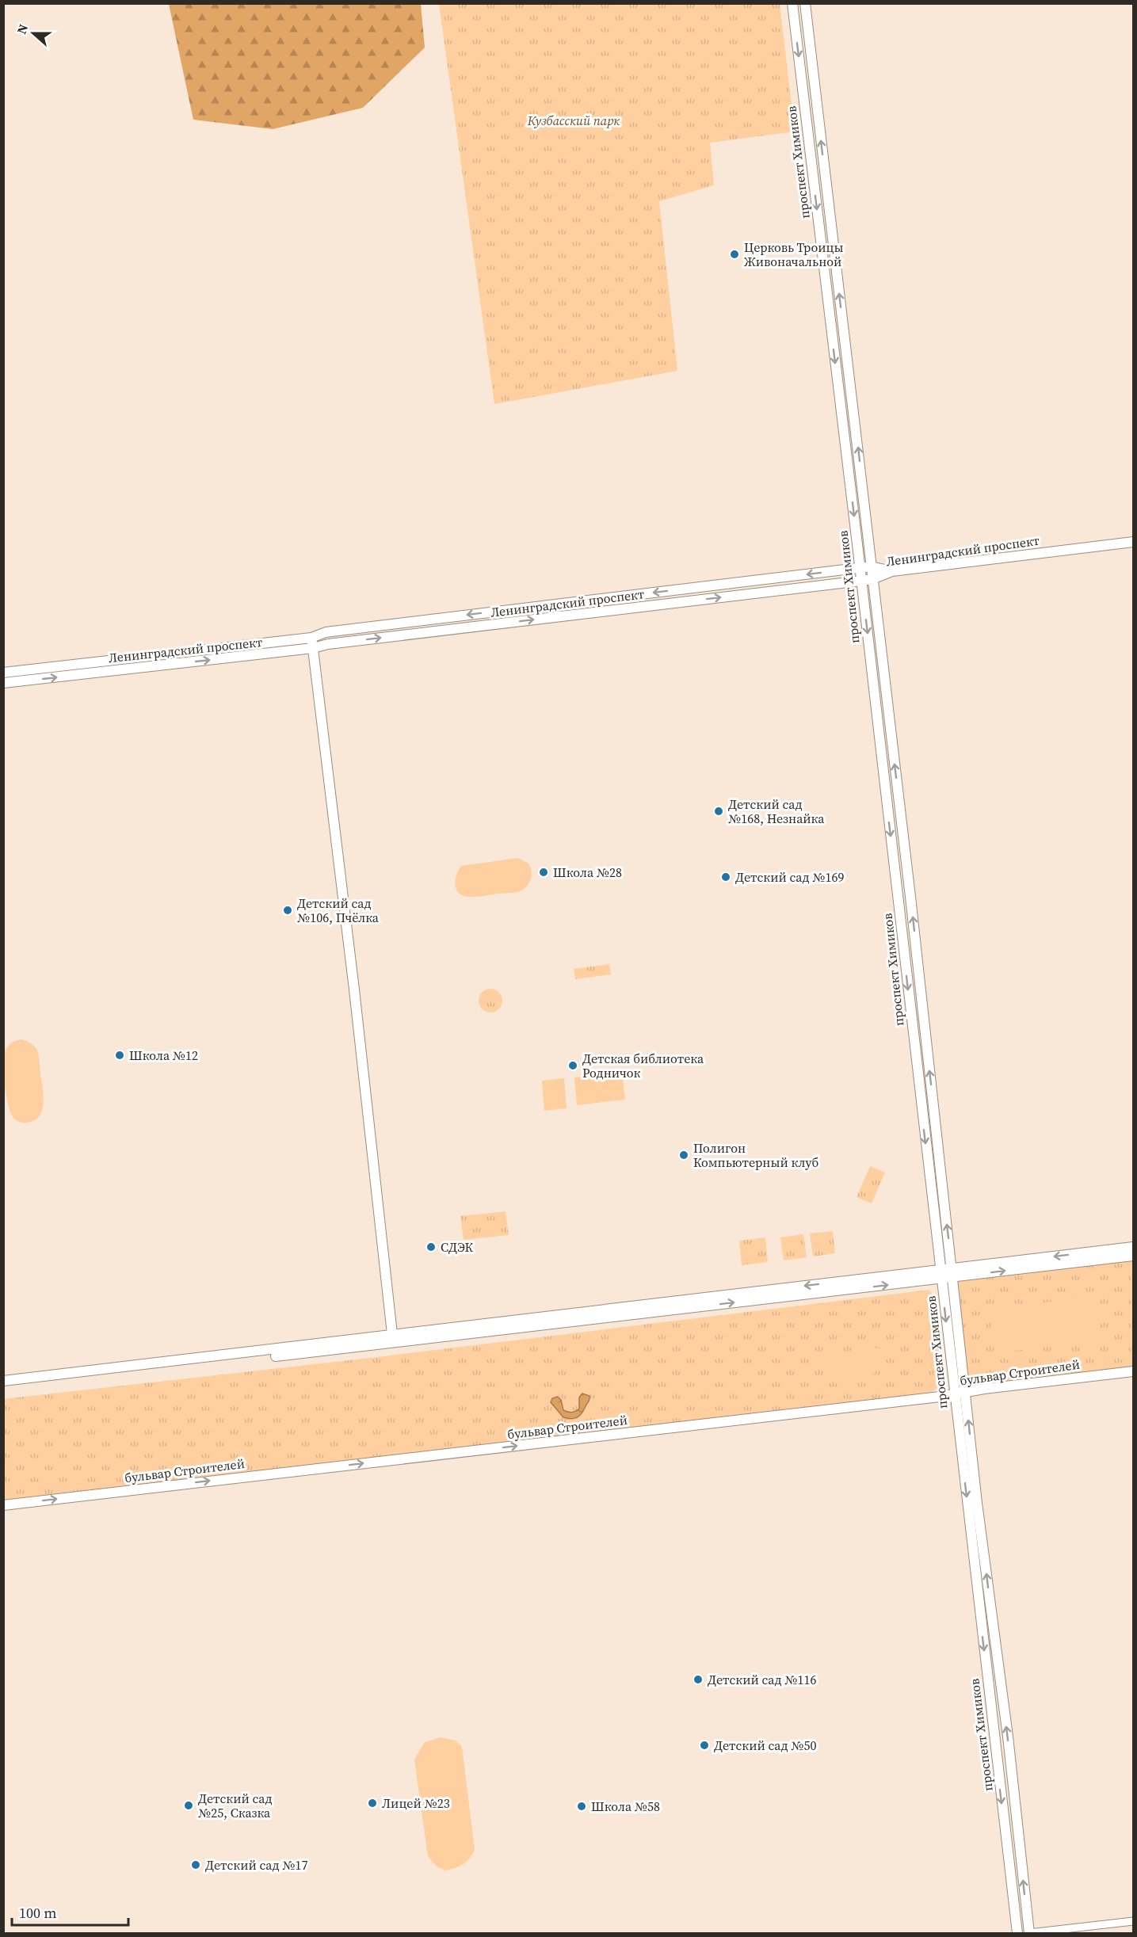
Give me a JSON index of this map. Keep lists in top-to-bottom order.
{
  "streets": {
    "main road": ["проспект Химиков", "Ленинградский проспект", "бульвар Строителей"]
  },
  "crossings": [
    ["проспект Химиков", "Ленинградский проспект"],
    ["проспект Химиков", "бульвар Строителей"]
  ],
  "one_way": ["бульвар Строителей"],
  "parks": ["Кузбасский парк"],
  "places": [
    "Церковь Троицы Живоначальной",
    "Детский сад №168, Незнайка",
    "Школа №28",
    "Детский сад №169",
    "Детский сад №106, Пчёлка",
    "Школа №12",
    "Детская библиотека Родничок",
    "Полигон Компьютерный клуб",
    "СДЭК",
    "Детский сад №116",
    "Детский сад №50",
    "Лицей №23",
    "Детский сад №25, Сказка",
    "Школа №58",
    "Детский сад №17"
  ],
  "scale_bar": "100 m",
  "north": "left"
}
